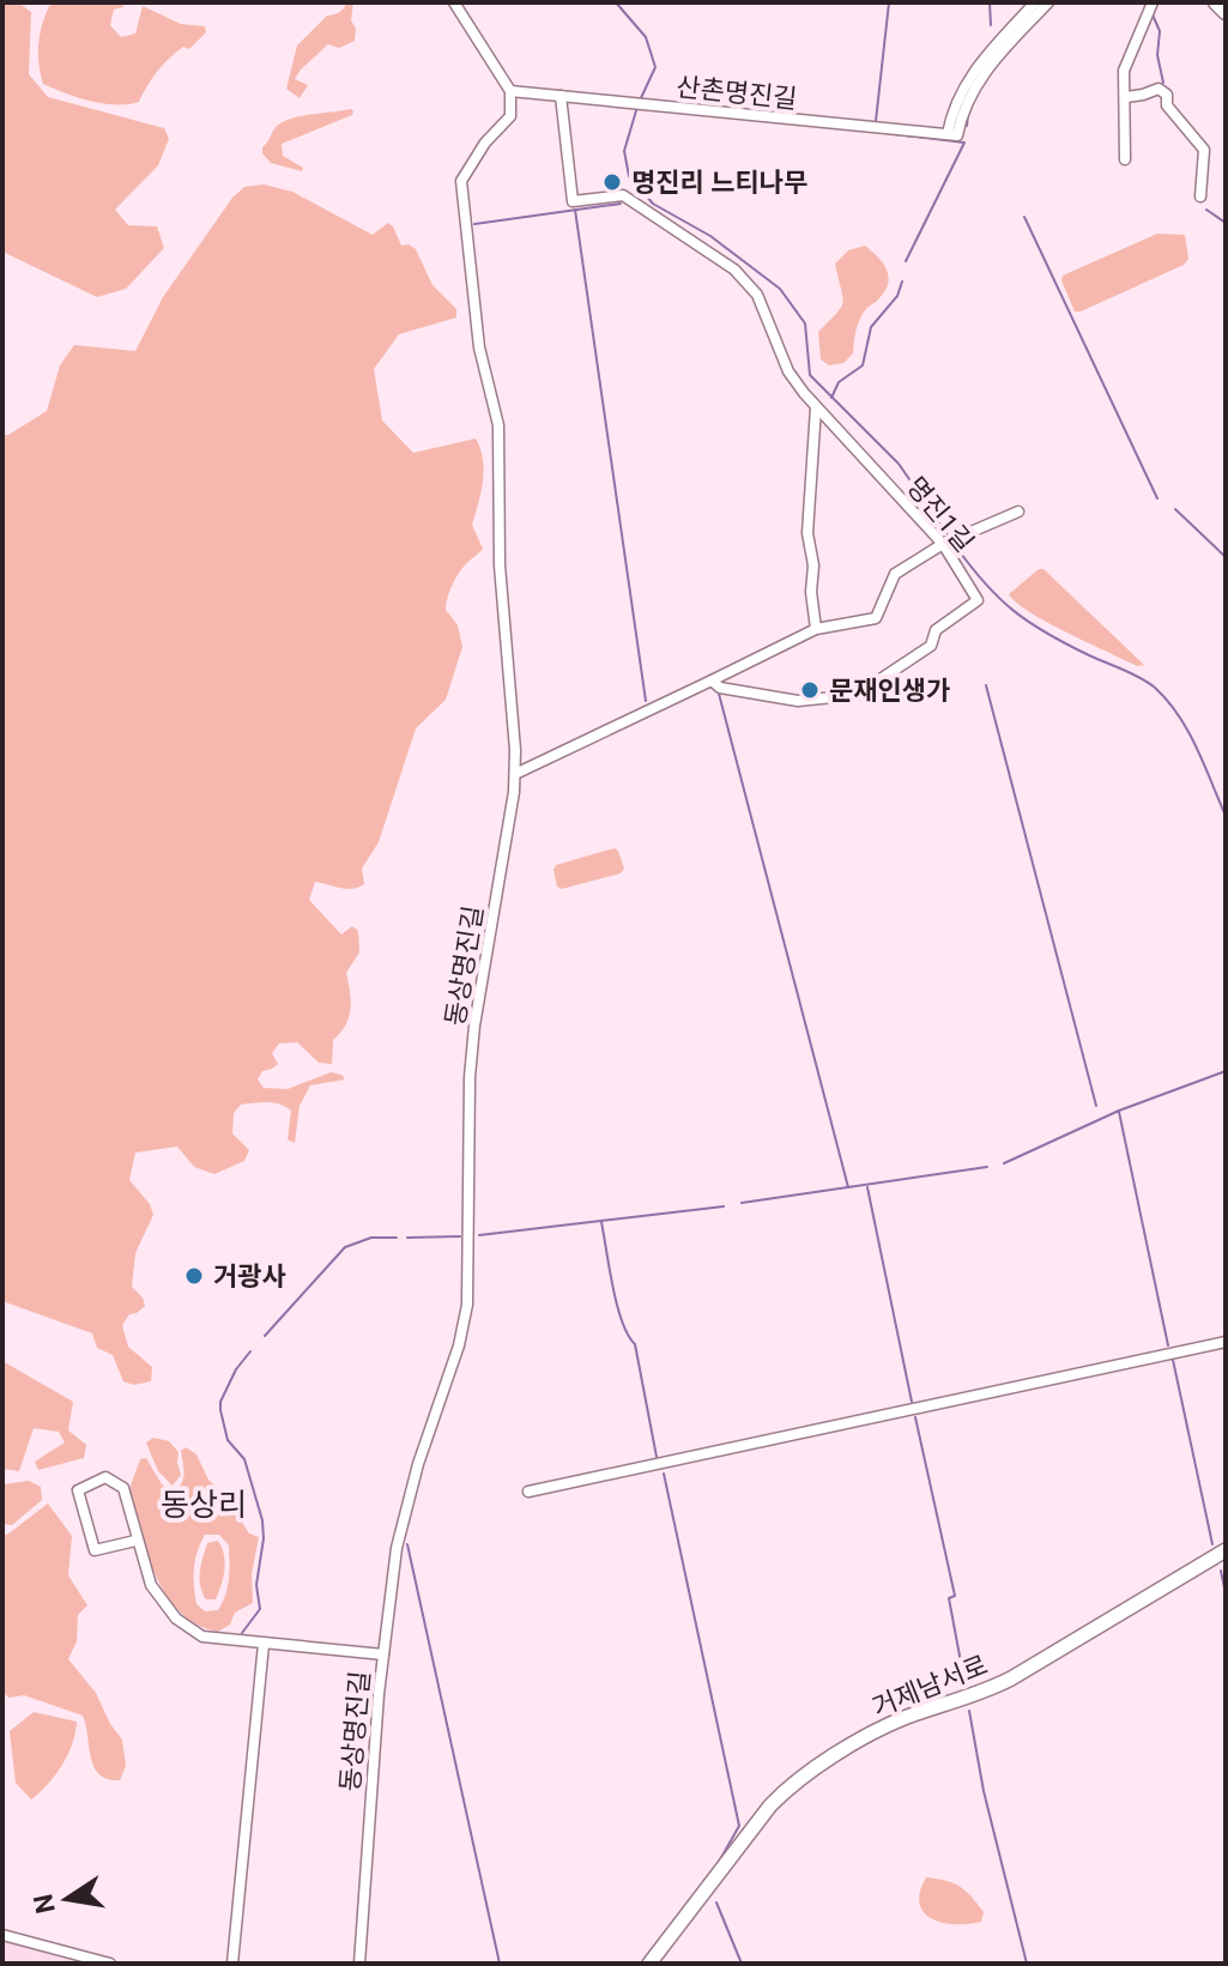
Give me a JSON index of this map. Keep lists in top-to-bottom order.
{
  "streets": {
    "main road": ["거제남서로"],
    "street": ["산촌명진길", "명진1길", "동상명진길"]
  },
  "crossings": [
    ["산촌명진길", "명진1길"],
    ["산촌명진길", "동상명진길"]
  ],
  "districts": ["동상리"],
  "places": ["명진리 느티나무", "문재인생가", "거광사"],
  "north": "left"
}
